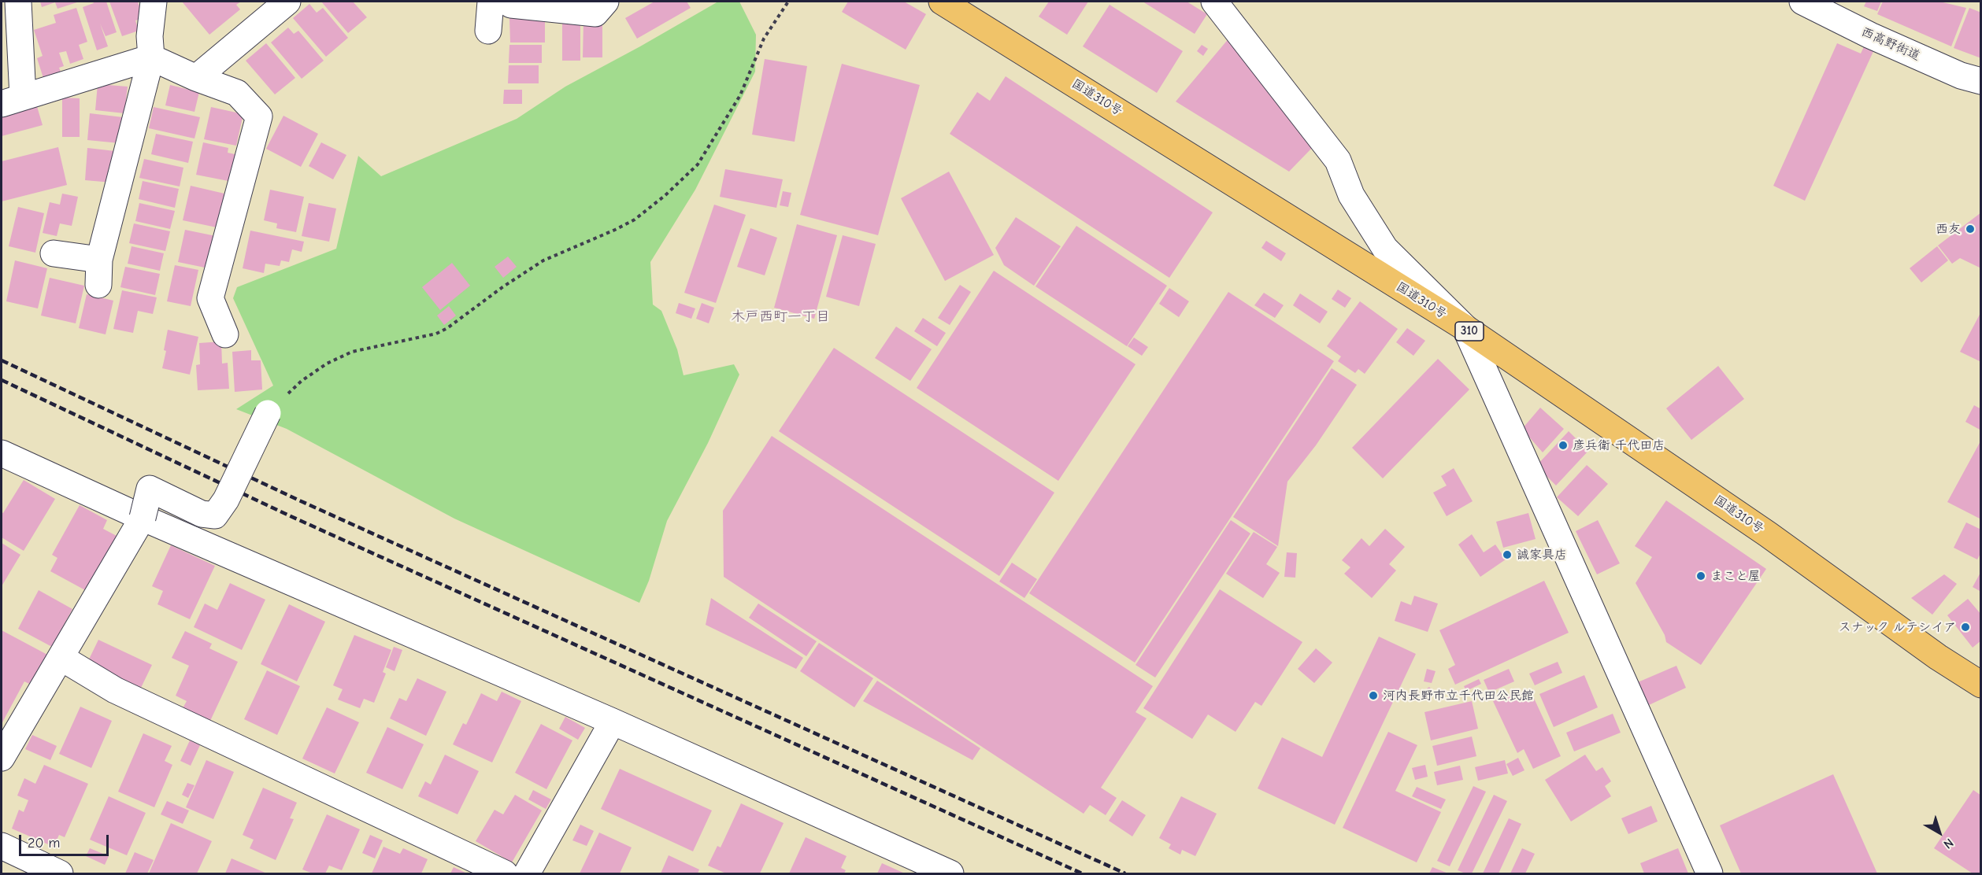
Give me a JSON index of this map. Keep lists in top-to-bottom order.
{
  "streets": {
    "highway": ["国道310号", "310"],
    "street": ["西高野街道"]
  },
  "districts": ["木戸西町一丁目"],
  "places": [
    "西友",
    "彦兵衛 千代田店",
    "誠家具店",
    "まこと屋",
    "スナック ルテシイア",
    "河内長野市立千代田公民館"
  ],
  "scale_bar": "20 m",
  "north": "bottom right"
}
